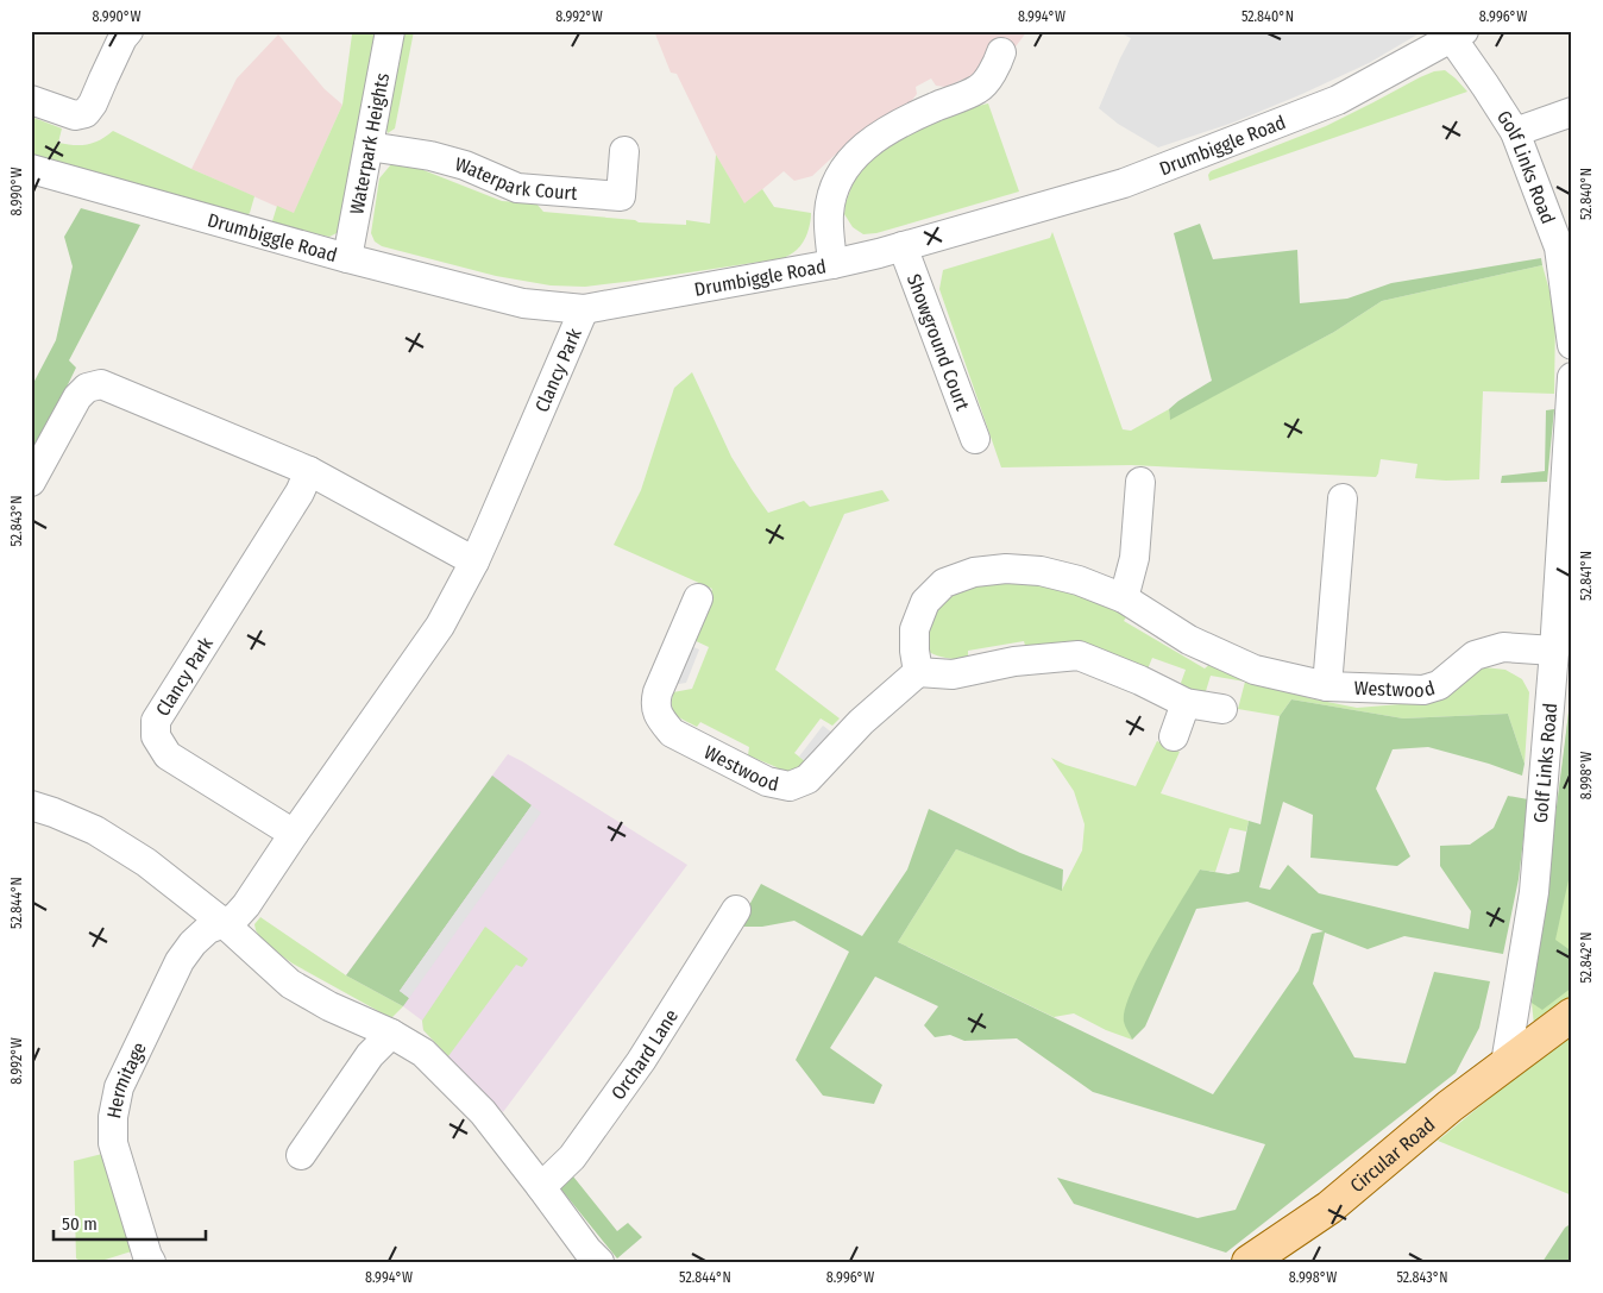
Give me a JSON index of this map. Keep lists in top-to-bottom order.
{
  "streets": {
    "main road": ["Circular Road"],
    "street": [
      "Waterpark Heights",
      "Drumbiggle Road",
      "Golf Links Road",
      "Waterpark Court",
      "Showground Court",
      "Clancy Park",
      "Westwood",
      "Orchard Lane",
      "Hermitage"
    ]
  },
  "crossings": [
    ["Waterpark Heights", "Drumbiggle Road"],
    ["Waterpark Heights", "Waterpark Court"],
    ["Drumbiggle Road", "Golf Links Road"],
    ["Drumbiggle Road", "Showground Court"],
    ["Drumbiggle Road", "Clancy Park"],
    ["Golf Links Road", "Westwood"],
    ["Golf Links Road", "Circular Road"],
    ["Clancy Park", "Hermitage"]
  ],
  "scale_bar": "50 m",
  "coordinates": [
    "8.990°W",
    "8.992°W",
    "8.994°W",
    "52.840°N",
    "8.996°W",
    "52.843°N",
    "52.841°N",
    "8.998°W",
    "52.844°N",
    "52.842°N"
  ]
}
